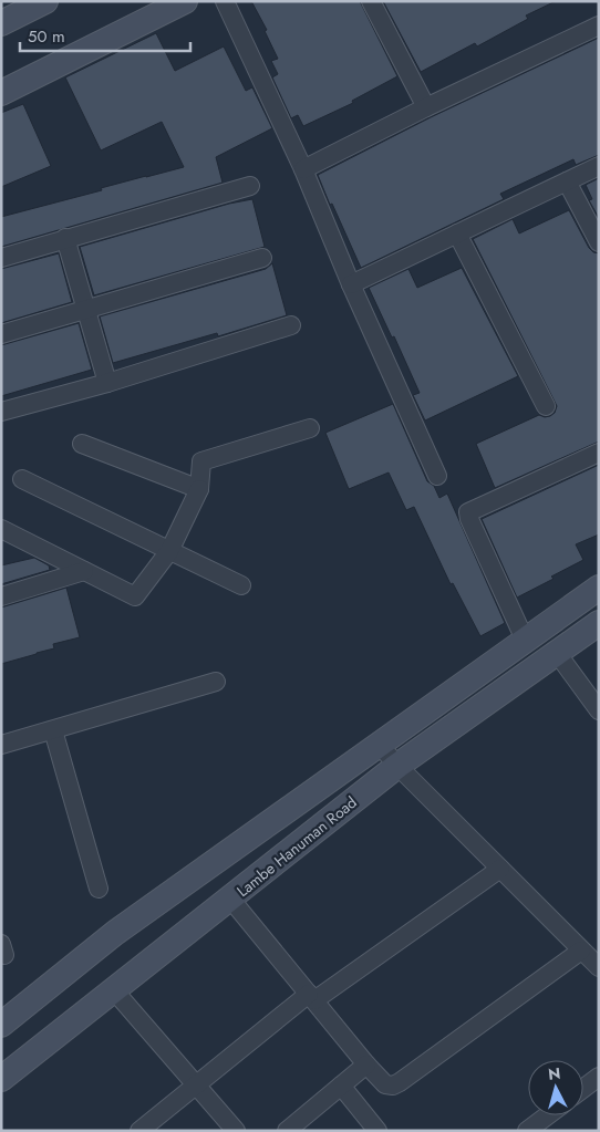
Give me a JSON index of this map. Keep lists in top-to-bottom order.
{
  "streets": {
    "street": ["Lambe Hanuman Road"]
  },
  "scale_bar": "50 m",
  "north": "top"
}
